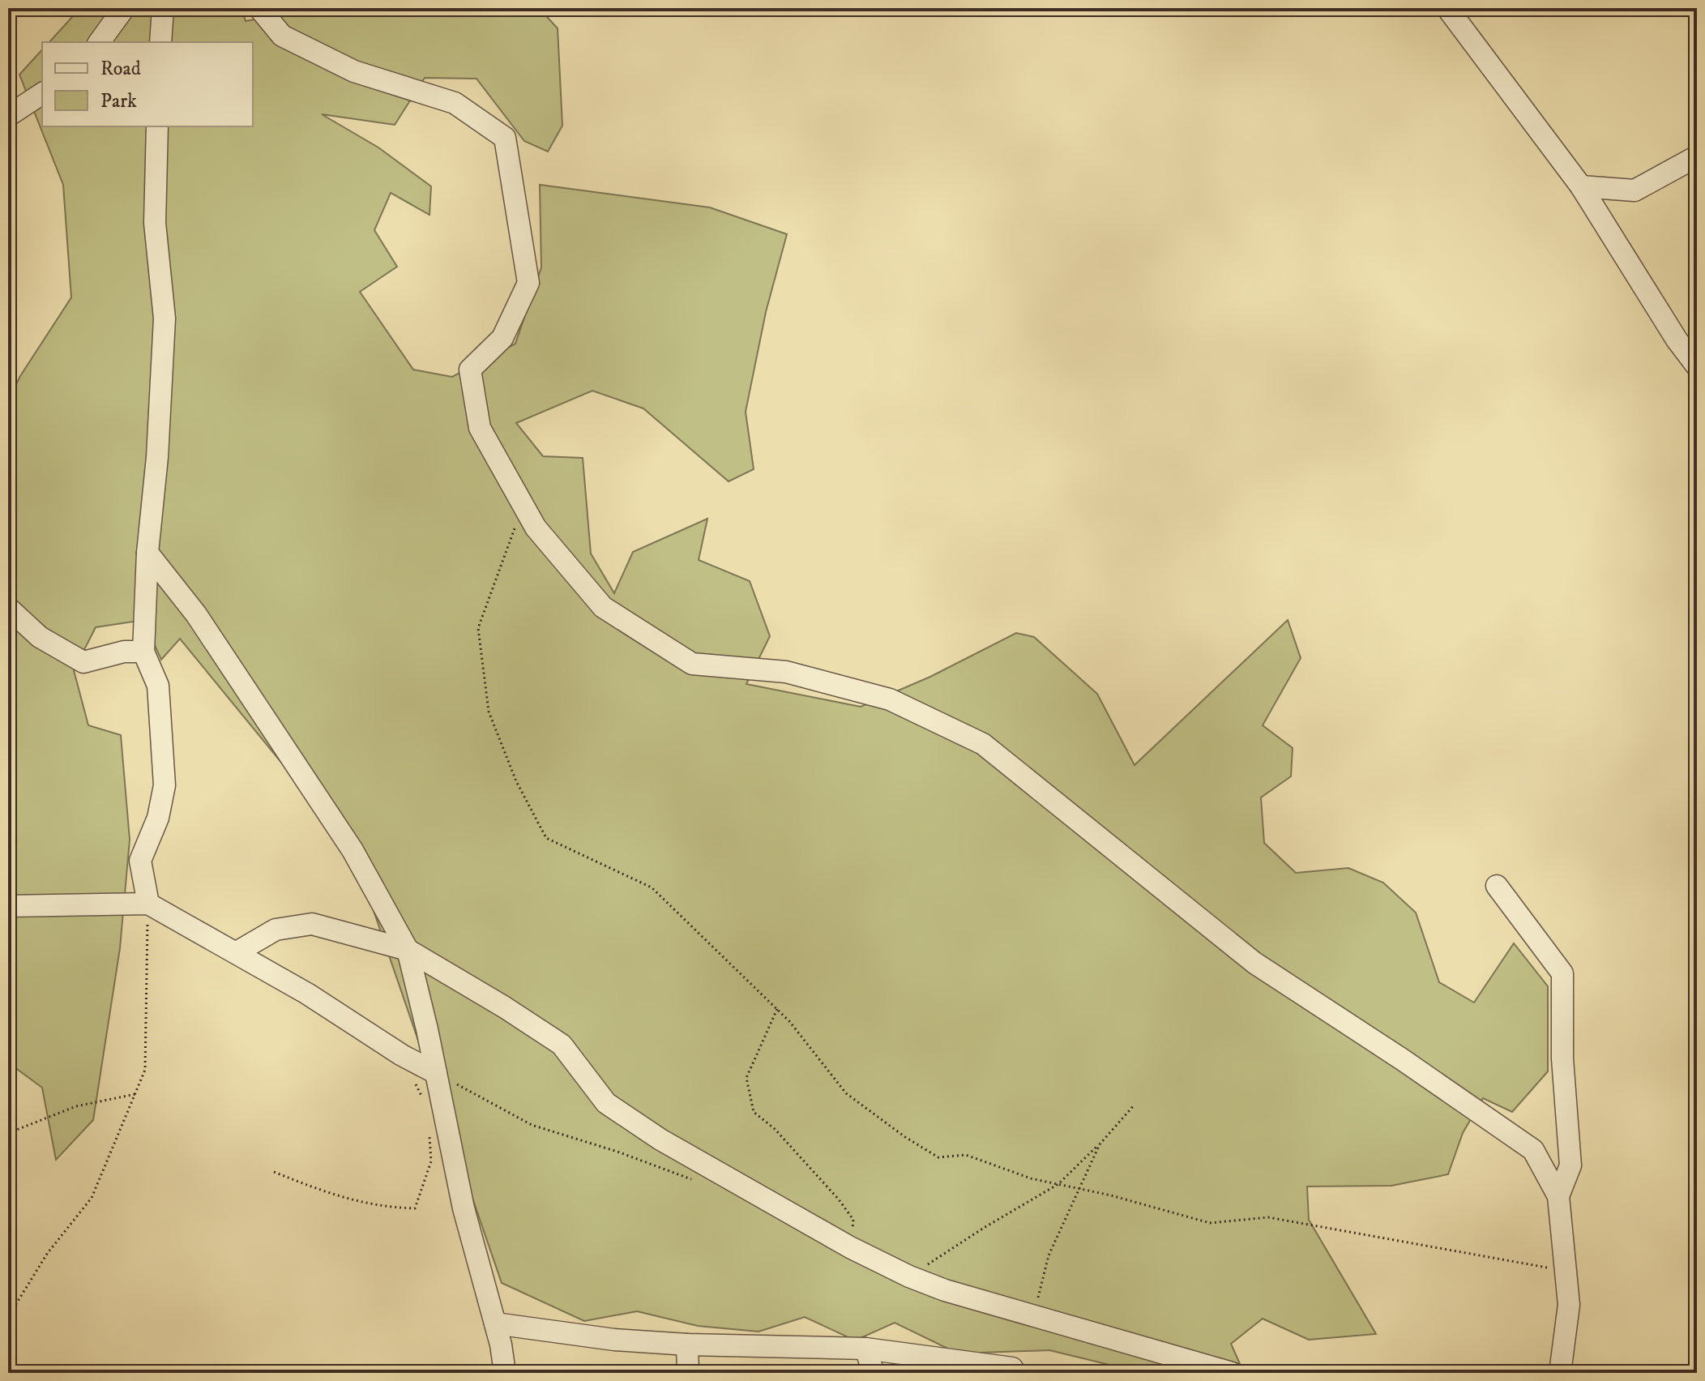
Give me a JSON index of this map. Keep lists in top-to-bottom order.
{
  "legend": ["Road", "Park"]
}
